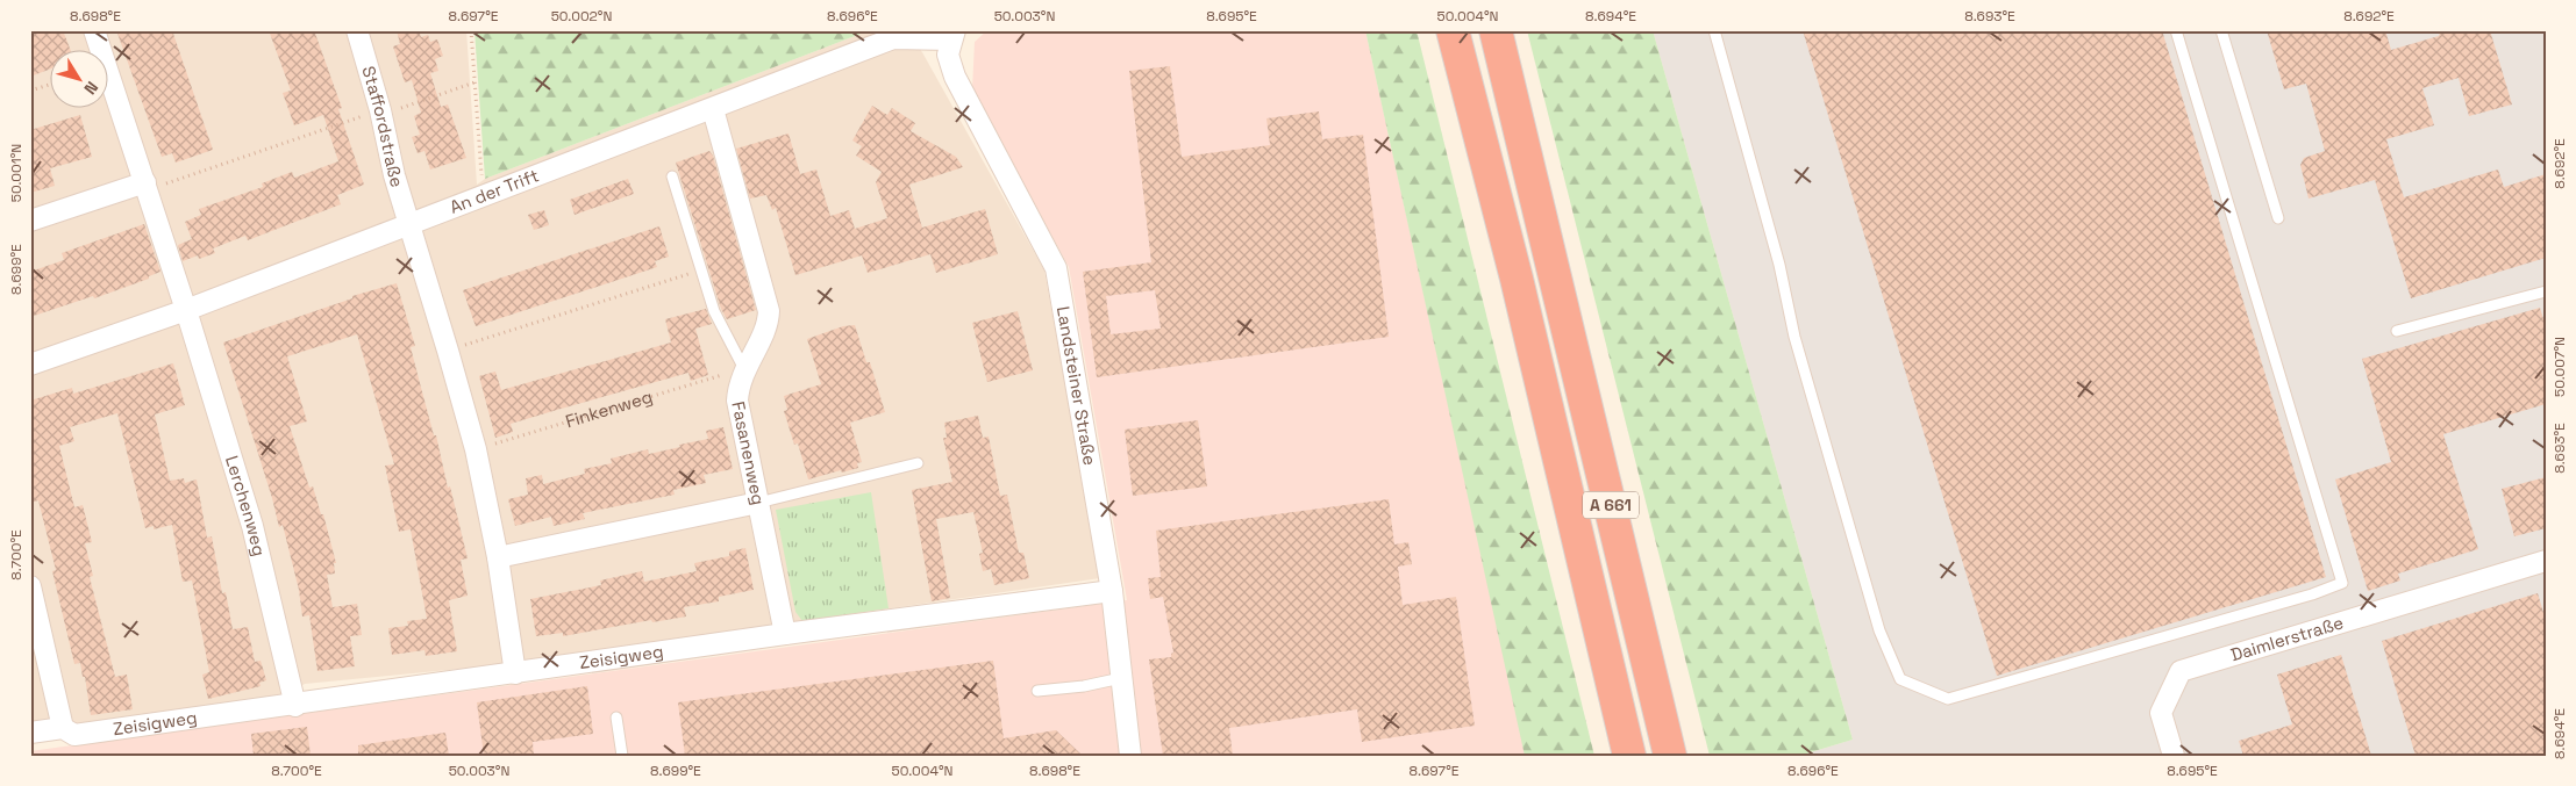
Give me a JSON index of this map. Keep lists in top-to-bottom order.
{
  "streets": {
    "highway": ["A 661"],
    "street": [
      "Staffordstraße",
      "An der Trift",
      "Landsteiner Straße",
      "Fasanenweg",
      "Lerchenweg",
      "Daimlerstraße",
      "Zeisigweg"
    ],
    "path": ["Finkenweg"]
  },
  "crossings": [
    ["Staffordstraße", "An der Trift"],
    ["An der Trift", "Landsteiner Straße"],
    ["An der Trift", "Fasanenweg"],
    ["An der Trift", "Lerchenweg"],
    ["Landsteiner Straße", "Zeisigweg"],
    ["Finkenweg", "Fasanenweg"],
    ["Fasanenweg", "Zeisigweg"],
    ["Lerchenweg", "Zeisigweg"]
  ],
  "north": "bottom right",
  "coordinates": [
    "8.698°E",
    "8.697°E",
    "50.002°N",
    "8.696°E",
    "50.003°N",
    "8.695°E",
    "50.004°N",
    "8.694°E",
    "8.693°E",
    "8.692°E",
    "50.001°N",
    "8.699°E",
    "50.007°N",
    "8.700°E"
  ]
}
